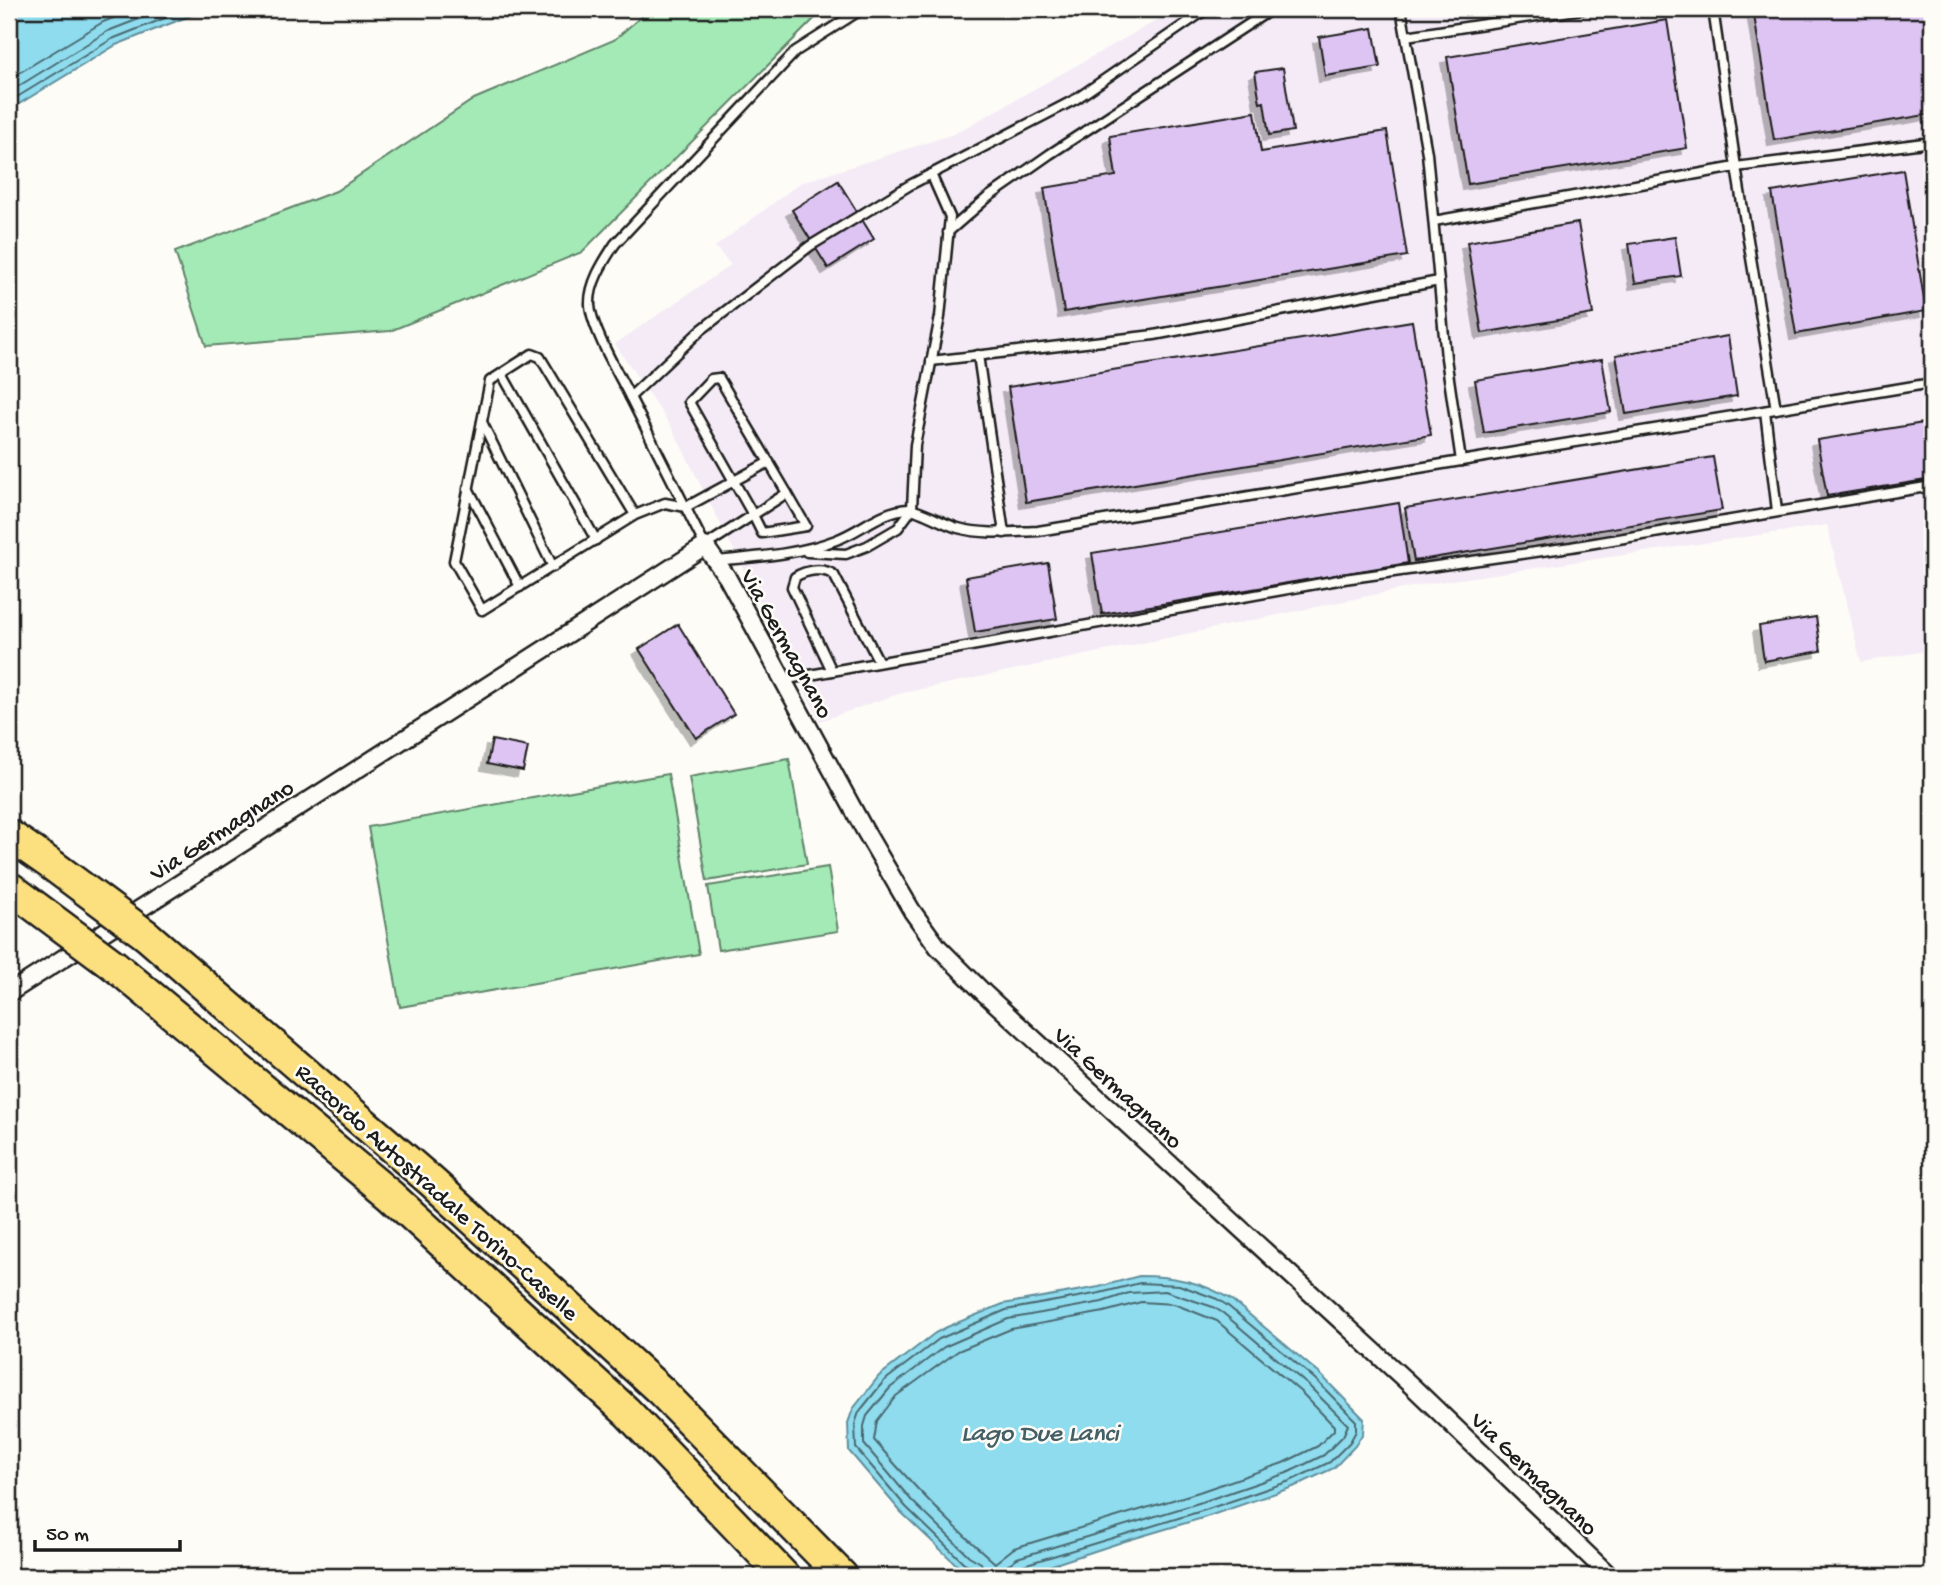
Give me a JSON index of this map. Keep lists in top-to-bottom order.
{
  "streets": {
    "highway": ["Raccordo Autostradale Torino-Caselle"],
    "street": ["Via Germagnano"]
  },
  "water": ["Lago Due Lanci"],
  "scale_bar": "50 m"
}
